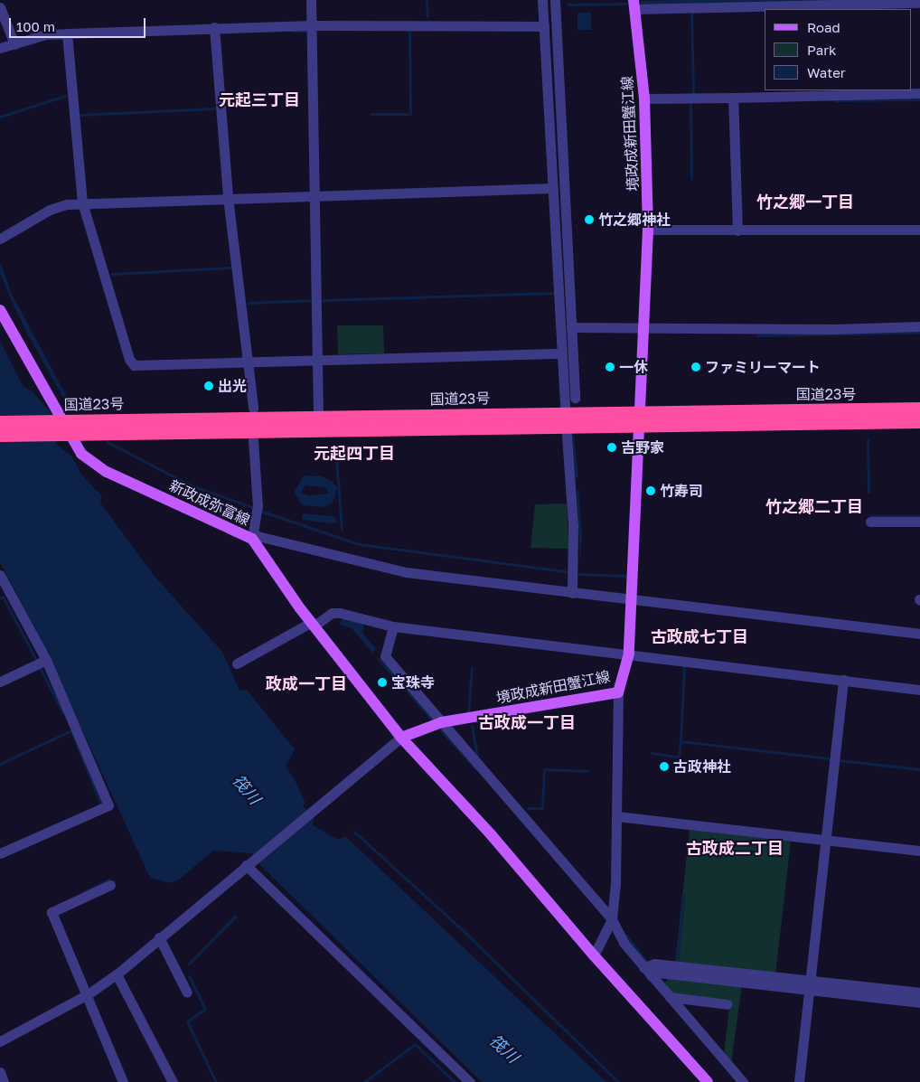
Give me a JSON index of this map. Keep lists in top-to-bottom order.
{
  "streets": {
    "highway": ["国道23号"],
    "main road": ["境政成新田蟹江線", "新政成弥富線"]
  },
  "crossings": [
    ["境政成新田蟹江線", "国道23号"],
    ["境政成新田蟹江線", "新政成弥富線"],
    ["国道23号", "新政成弥富線"]
  ],
  "districts": [
    "元起三丁目",
    "竹之郷一丁目",
    "元起四丁目",
    "竹之郷二丁目",
    "古政成七丁目",
    "政成一丁目",
    "古政成一丁目",
    "古政成二丁目"
  ],
  "water": ["筏川"],
  "places": [
    "竹之郷神社",
    "一休",
    "ファミリーマート",
    "出光",
    "吉野家",
    "竹寿司",
    "宝珠寺",
    "古政神社"
  ],
  "legend": ["Road", "Park", "Water"],
  "scale_bar": "100 m"
}
